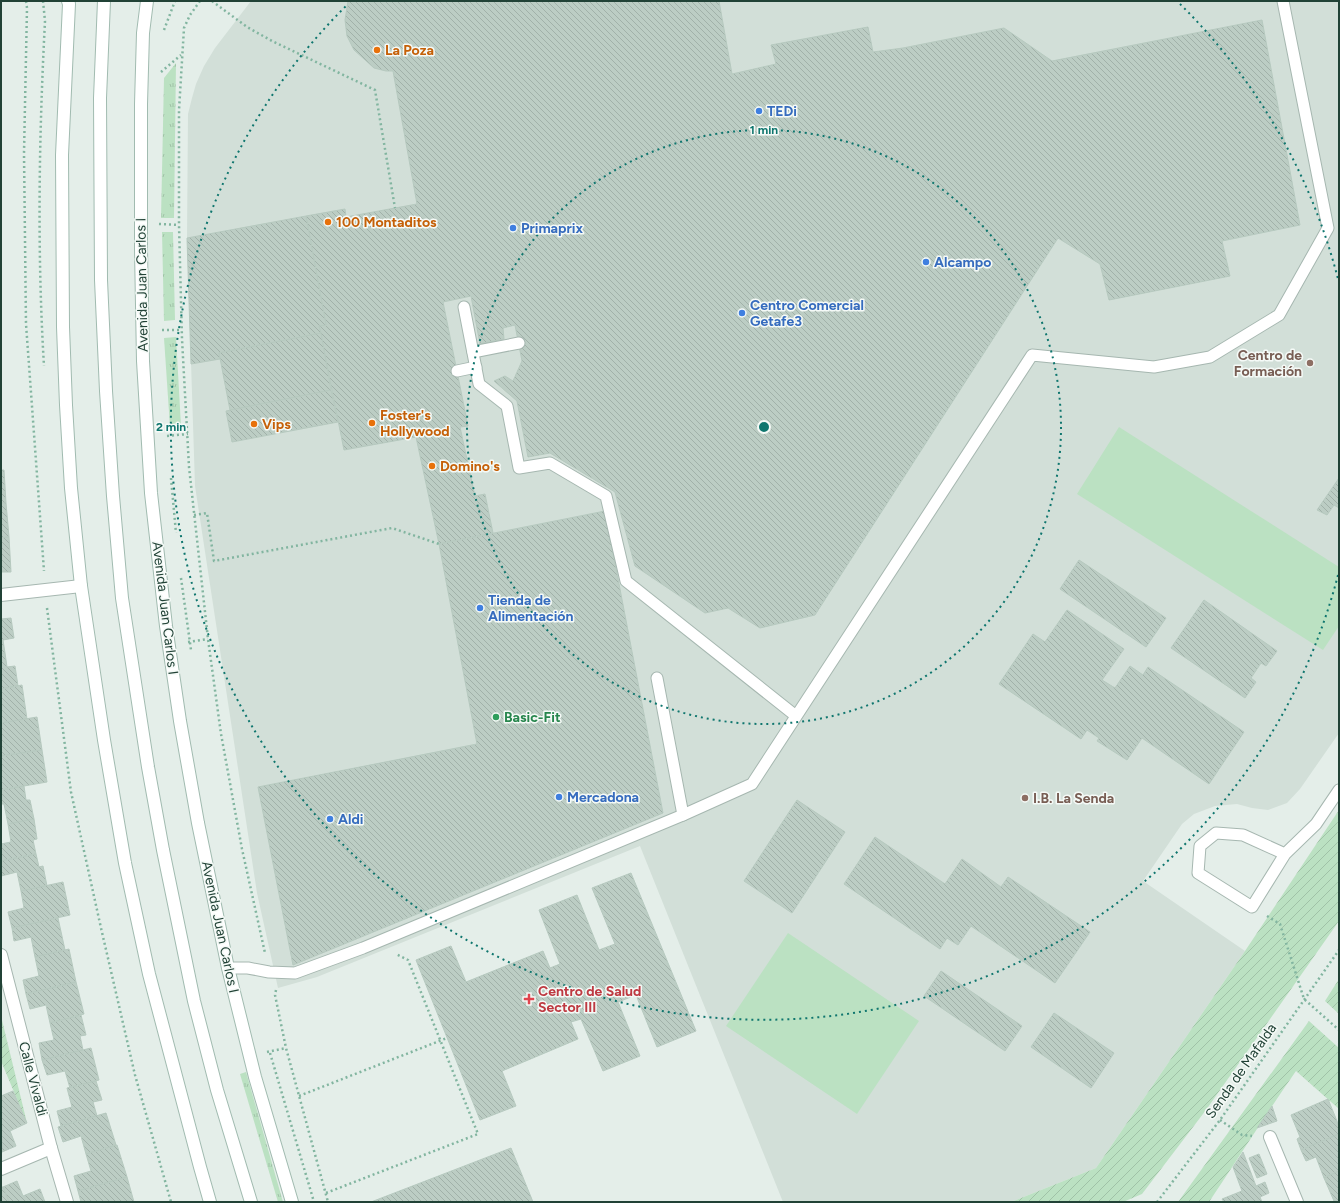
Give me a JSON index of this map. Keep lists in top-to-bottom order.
{
  "streets": {
    "main road": ["Avenida Juan Carlos I", "Calle Vivaldi"],
    "path": ["Senda de Mafalda"]
  },
  "places": {
    "other": [
      "La Poza",
      "TEDi",
      "100 Montaditos",
      "Primaprix",
      "Alcampo",
      "Centro Comercial Getafe3",
      "Centro de Formación",
      "Foster's Hollywood",
      "Vips",
      "Domino's",
      "Tienda de Alimentación",
      "Basic-Fit",
      "Mercadona",
      "I.B. La Senda",
      "Aldi"
    ],
    "health": ["Centro de Salud Sector III"]
  },
  "rings": ["1 min", "2 min"]
}
